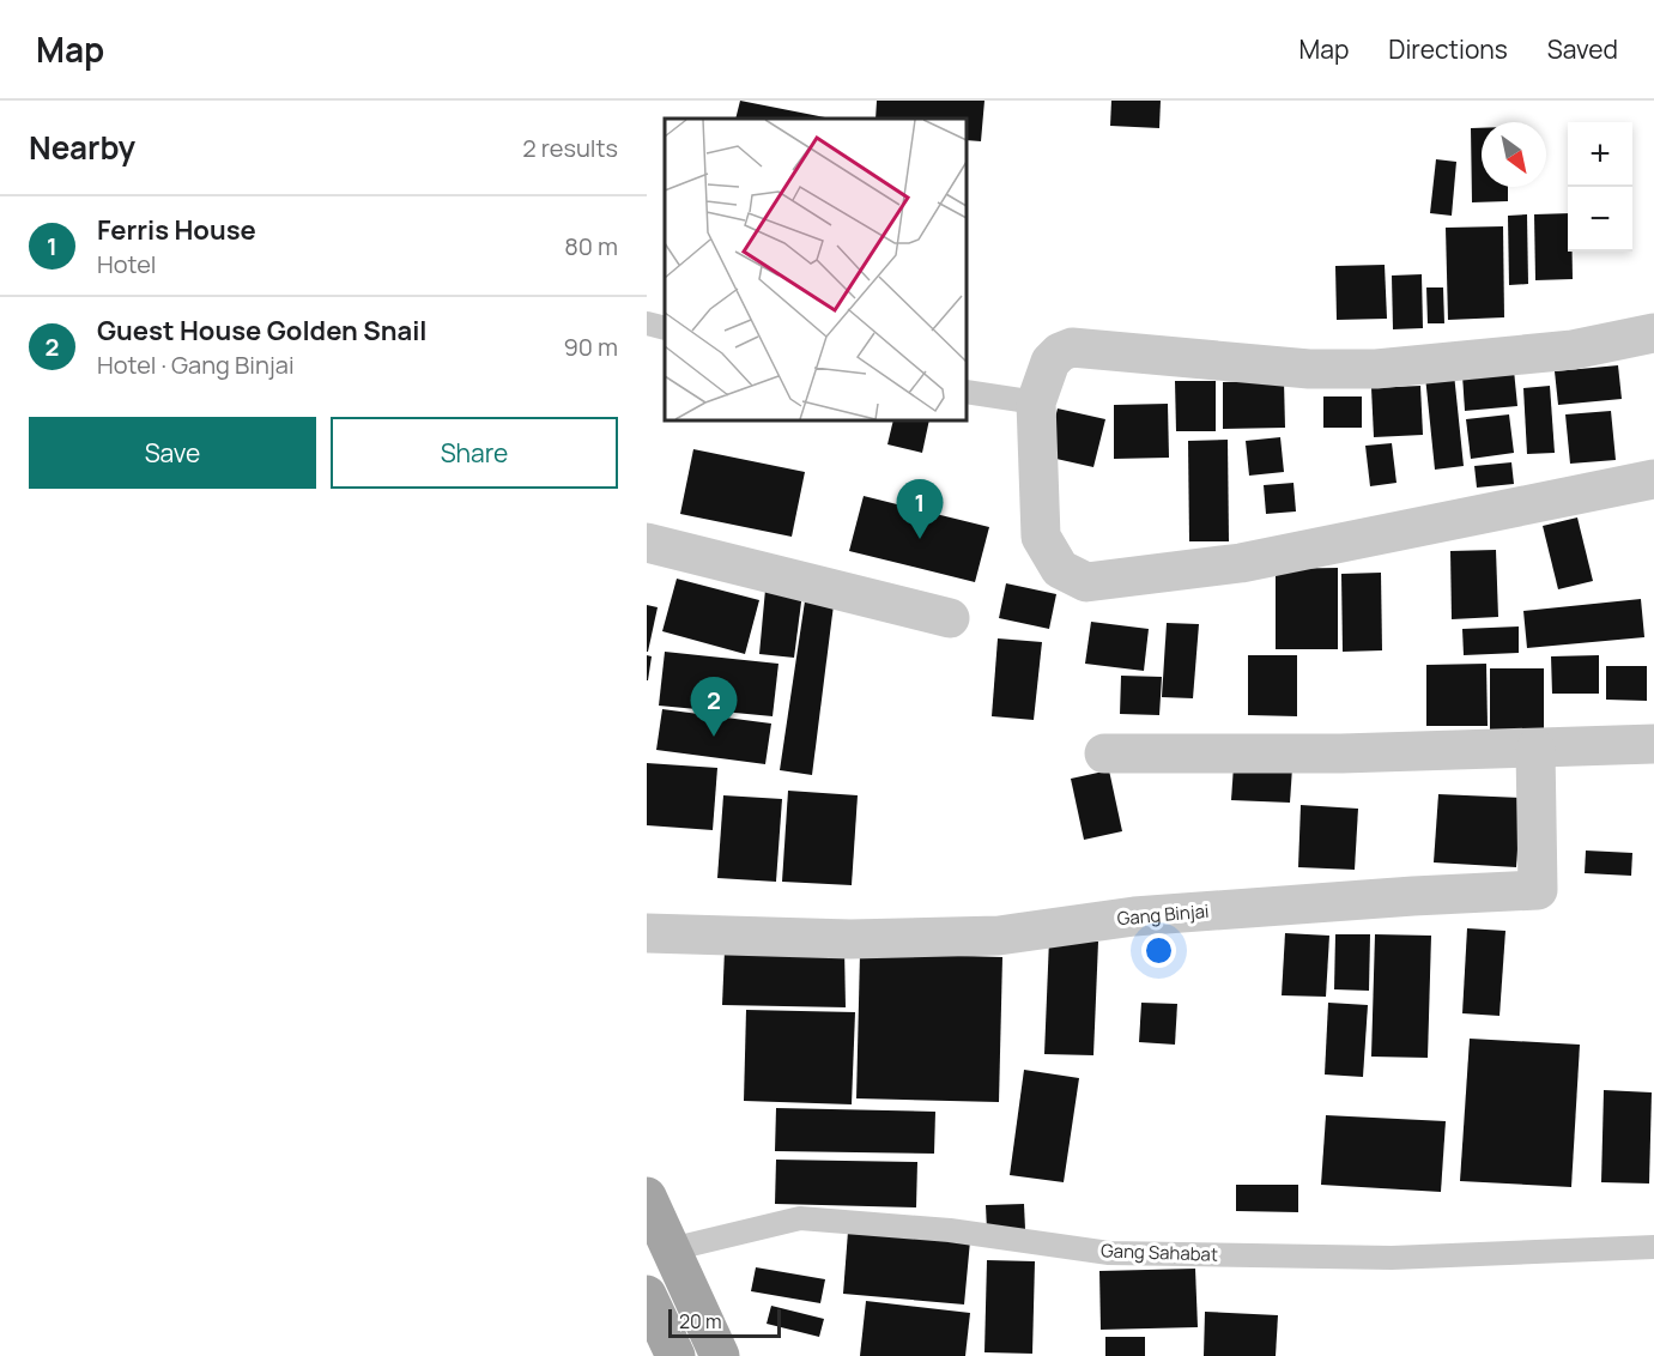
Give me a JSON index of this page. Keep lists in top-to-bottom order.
{
  "streets": {
    "street": ["Gang Binjai"],
    "lane": ["Gang Sahabat"]
  },
  "scale_bar": "20 m",
  "north": "bottom right",
  "page": {
    "header": "Map",
    "nav": ["Map", "Directions", "Saved"],
    "heading": ["Nearby", "2 results"],
    "map_buttons": ["+", "−"],
    "list": [
      {
        "mark": "1",
        "name": "Ferris House",
        "note": "Hotel",
        "value": "80 m"
      },
      {
        "mark": "2",
        "name": "Guest House Golden Snail",
        "note": "Hotel · Gang Binjai",
        "value": "90 m"
      }
    ],
    "buttons": ["Save", "Share"],
    "pins": ["1", "2"],
    "scale": "20 m"
  }
}
